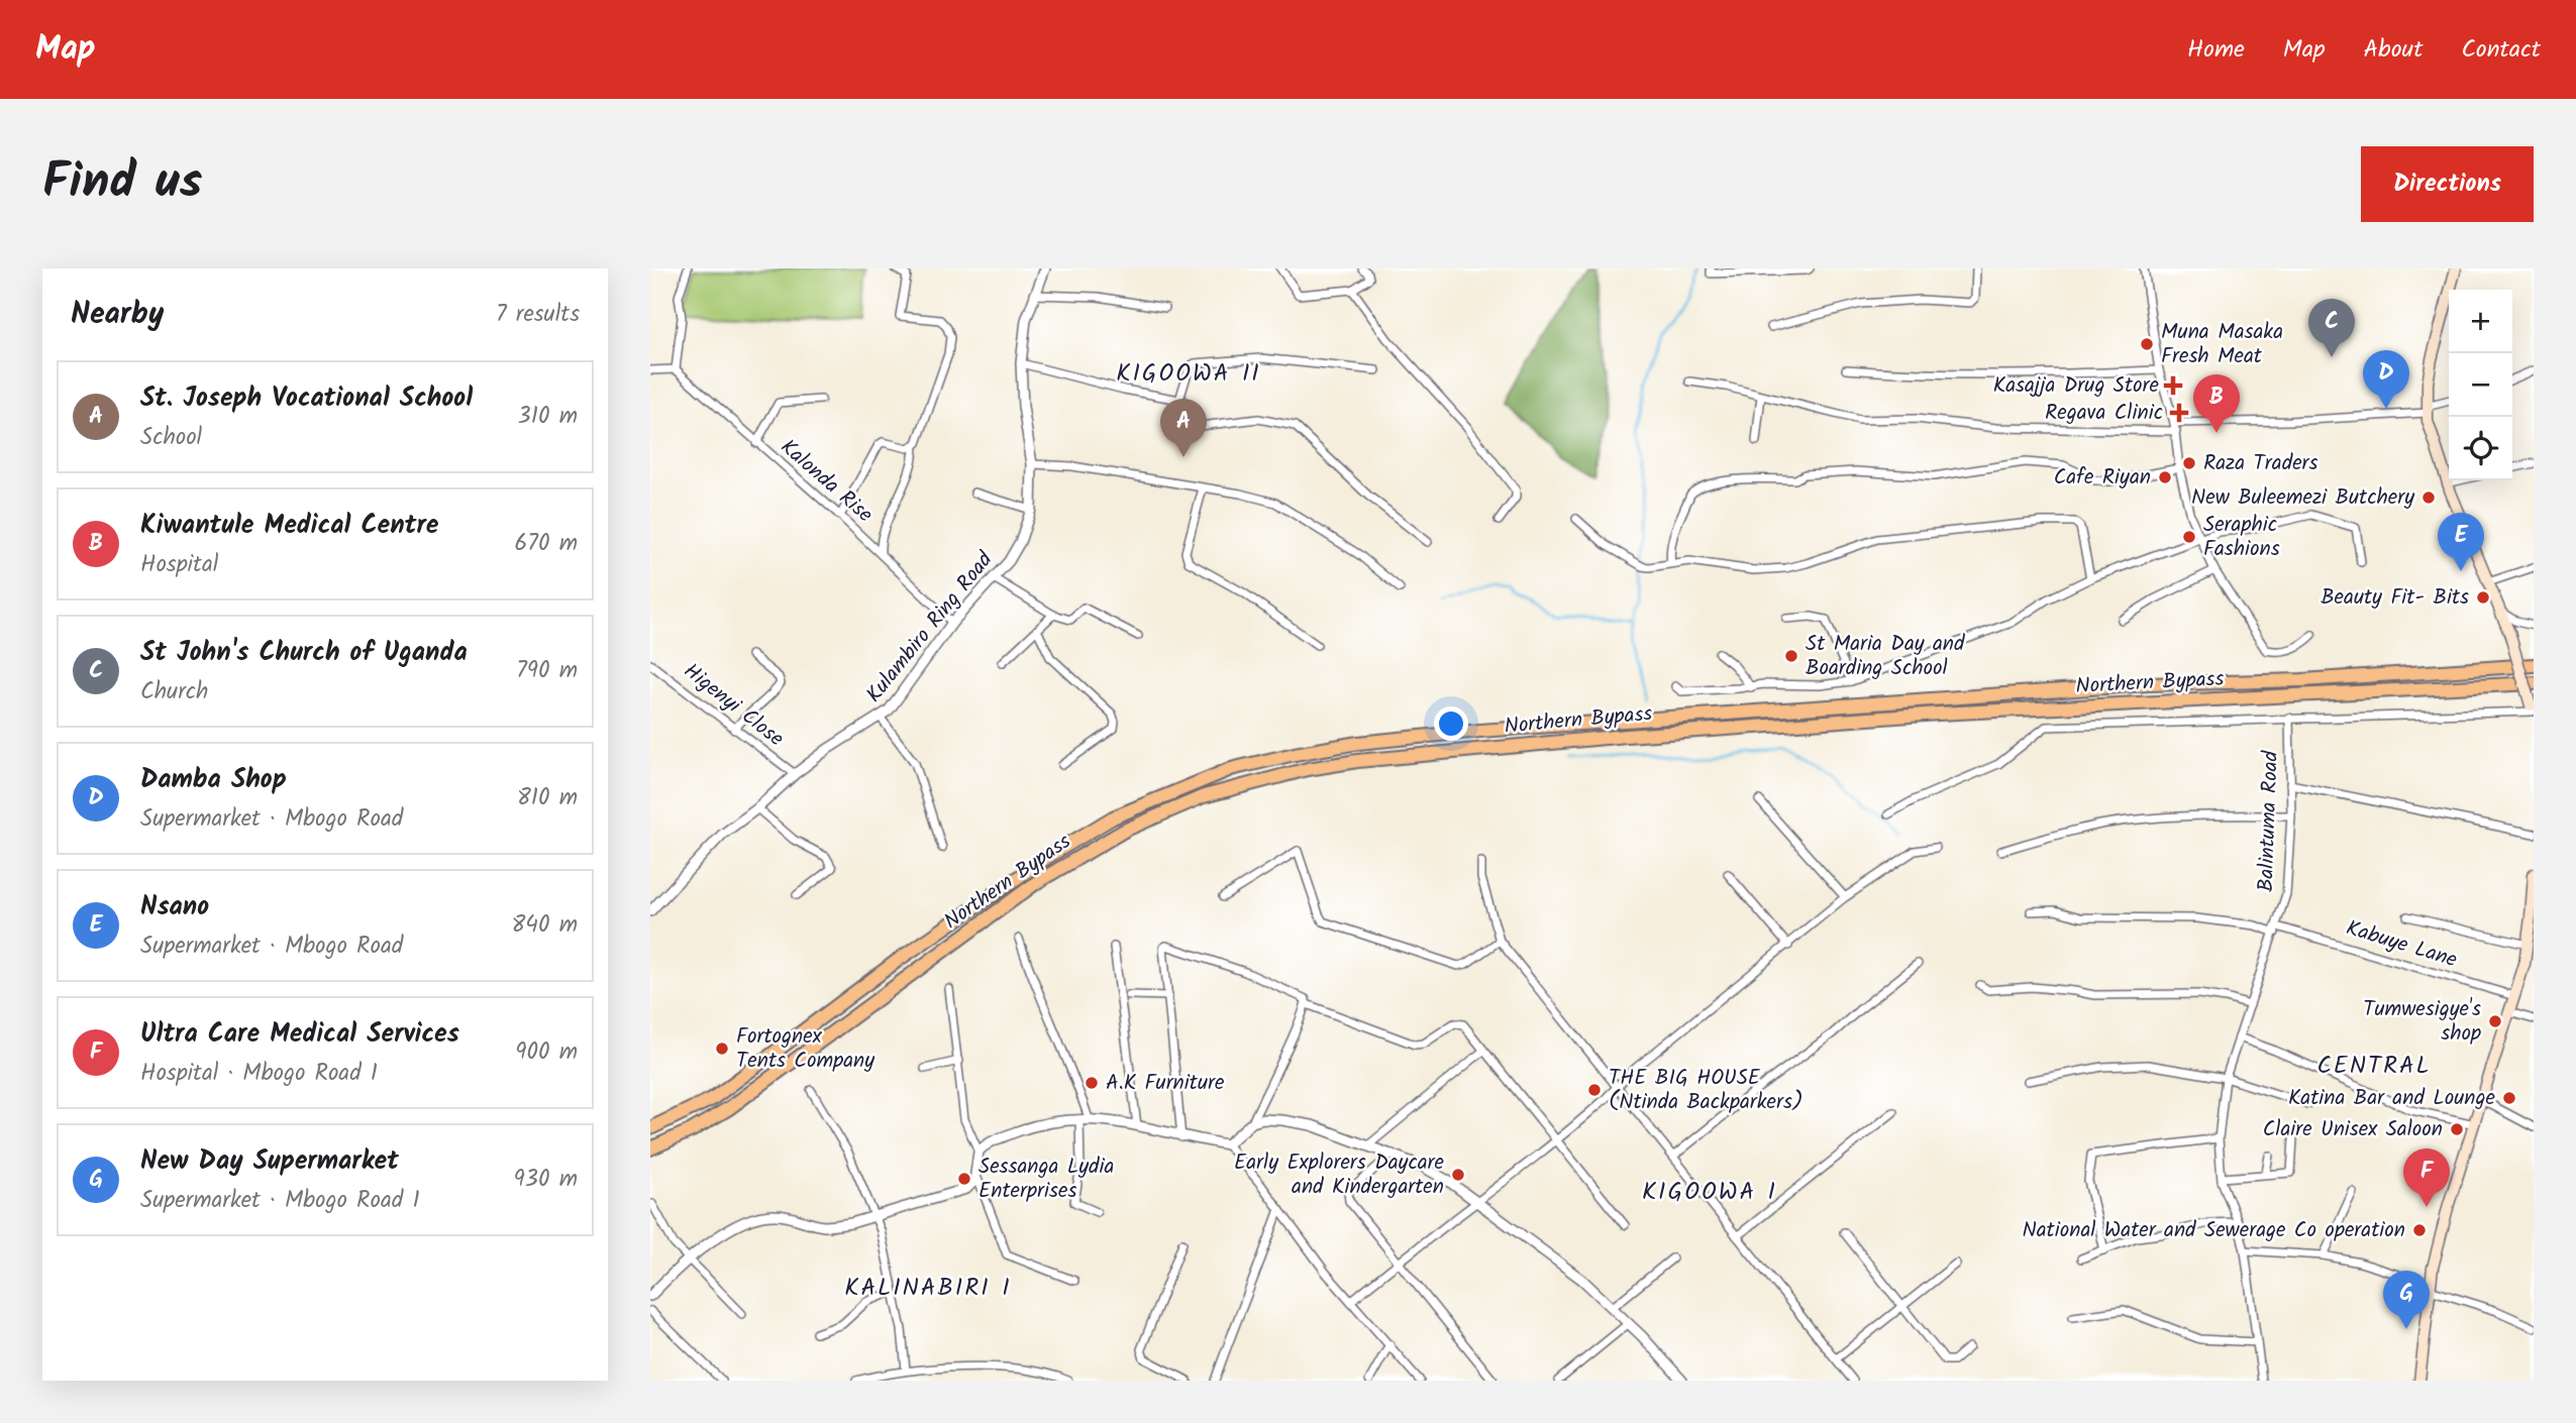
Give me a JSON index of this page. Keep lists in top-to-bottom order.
{
  "streets": {
    "highway": ["Northern Bypass"],
    "street": [
      "Kalonda Rise",
      "Kulambiro Ring Road",
      "Higenyi Close",
      "Balintuma Road",
      "Kabuye Lane"
    ]
  },
  "crossings": [
    ["Kalonda Rise", "Kulambiro Ring Road"],
    ["Kulambiro Ring Road", "Higenyi Close"],
    ["Balintuma Road", "Kabuye Lane"]
  ],
  "districts": [
    "KIGOOWA II",
    "CENTRAL",
    "KIGOOWA I",
    "KALINABIRI I"
  ],
  "places": {
    "other": [
      "Muna Masaka Fresh Meat",
      "Raza Traders",
      "Cafe Riyan",
      "New Buleemezi Butchery",
      "Seraphic Fashions",
      "Beauty Fit- Bits",
      "St Maria Day and Boarding School",
      "Tumwesigye's shop",
      "Fortognex Tents Company",
      "A.K Furniture",
      "THE BIG HOUSE (Ntinda Backparkers)",
      "Katina Bar and Lounge",
      "Claire Unisex Saloon",
      "Early Explorers Daycare and Kindergarten",
      "Sessanga Lydia Enterprises",
      "National Water and Sewerage Co operation"
    ],
    "health": ["Kasajja Drug Store", "Regava Clinic"]
  },
  "page": {
    "header": "Map",
    "nav": [
      "Home",
      "Map",
      "About",
      "Contact"
    ],
    "title": "Find us",
    "buttons": "Directions",
    "heading": ["Nearby", "7 results"],
    "map_buttons": ["+", "−"],
    "pins": [
      "C",
      "D",
      "B",
      "A",
      "E",
      "F",
      "G"
    ],
    "list": [
      {
        "mark": "A",
        "name": "St. Joseph Vocational School",
        "note": "School",
        "value": "310 m"
      },
      {
        "mark": "B",
        "name": "Kiwantule Medical Centre",
        "note": "Hospital",
        "value": "670 m"
      },
      {
        "mark": "C",
        "name": "St John's Church of Uganda",
        "note": "Church",
        "value": "790 m"
      },
      {
        "mark": "D",
        "name": "Damba Shop",
        "note": "Supermarket · Mbogo Road",
        "value": "810 m"
      },
      {
        "mark": "E",
        "name": "Nsano",
        "note": "Supermarket · Mbogo Road",
        "value": "840 m"
      },
      {
        "mark": "F",
        "name": "Ultra Care Medical Services",
        "note": "Hospital · Mbogo Road 1",
        "value": "900 m"
      },
      {
        "mark": "G",
        "name": "New Day Supermarket",
        "note": "Supermarket · Mbogo Road 1",
        "value": "930 m"
      }
    ]
  }
}
